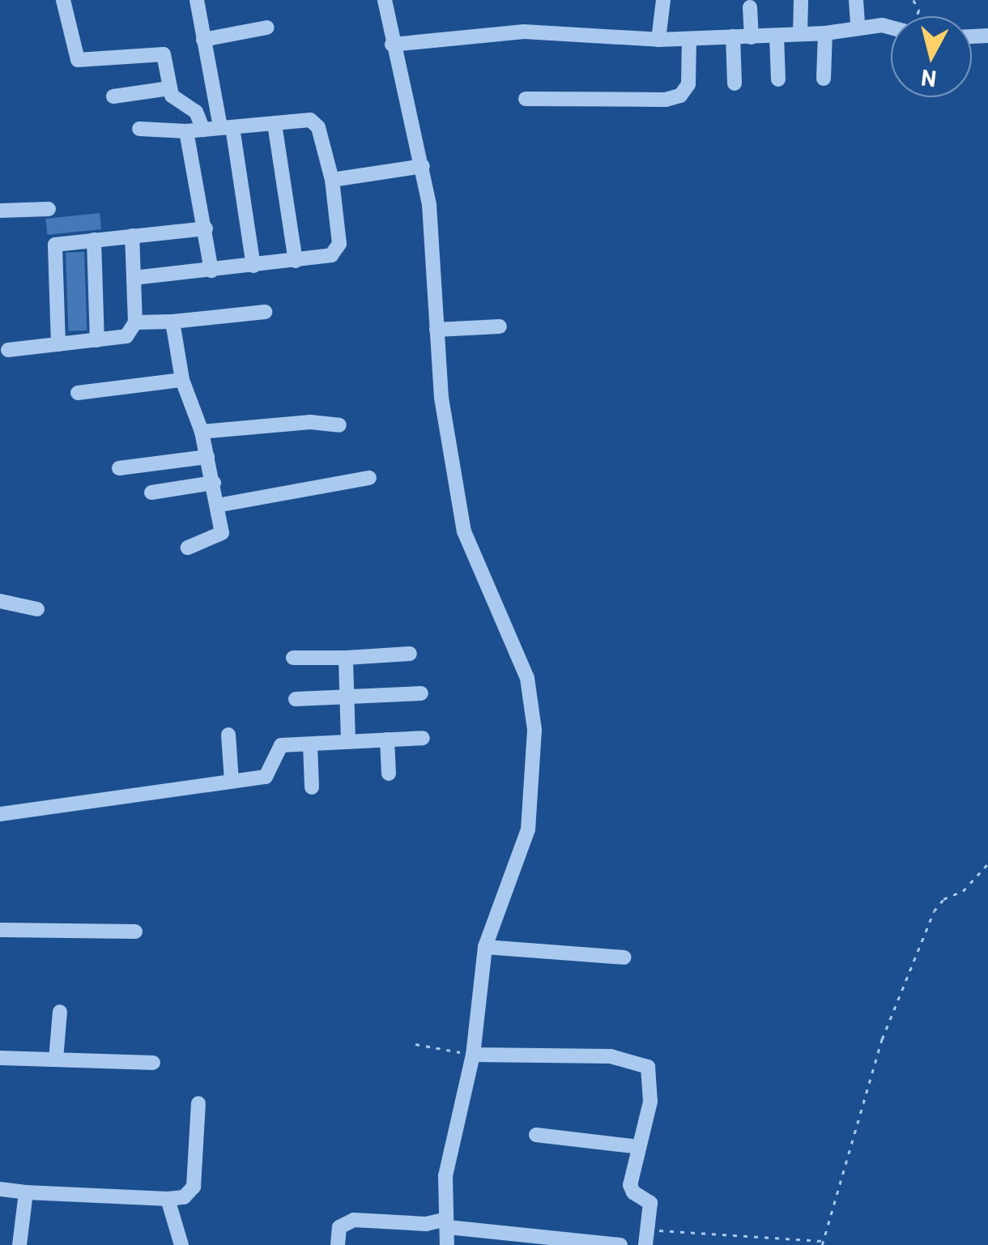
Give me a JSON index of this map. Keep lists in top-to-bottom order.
{
  "north": "bottom"
}
